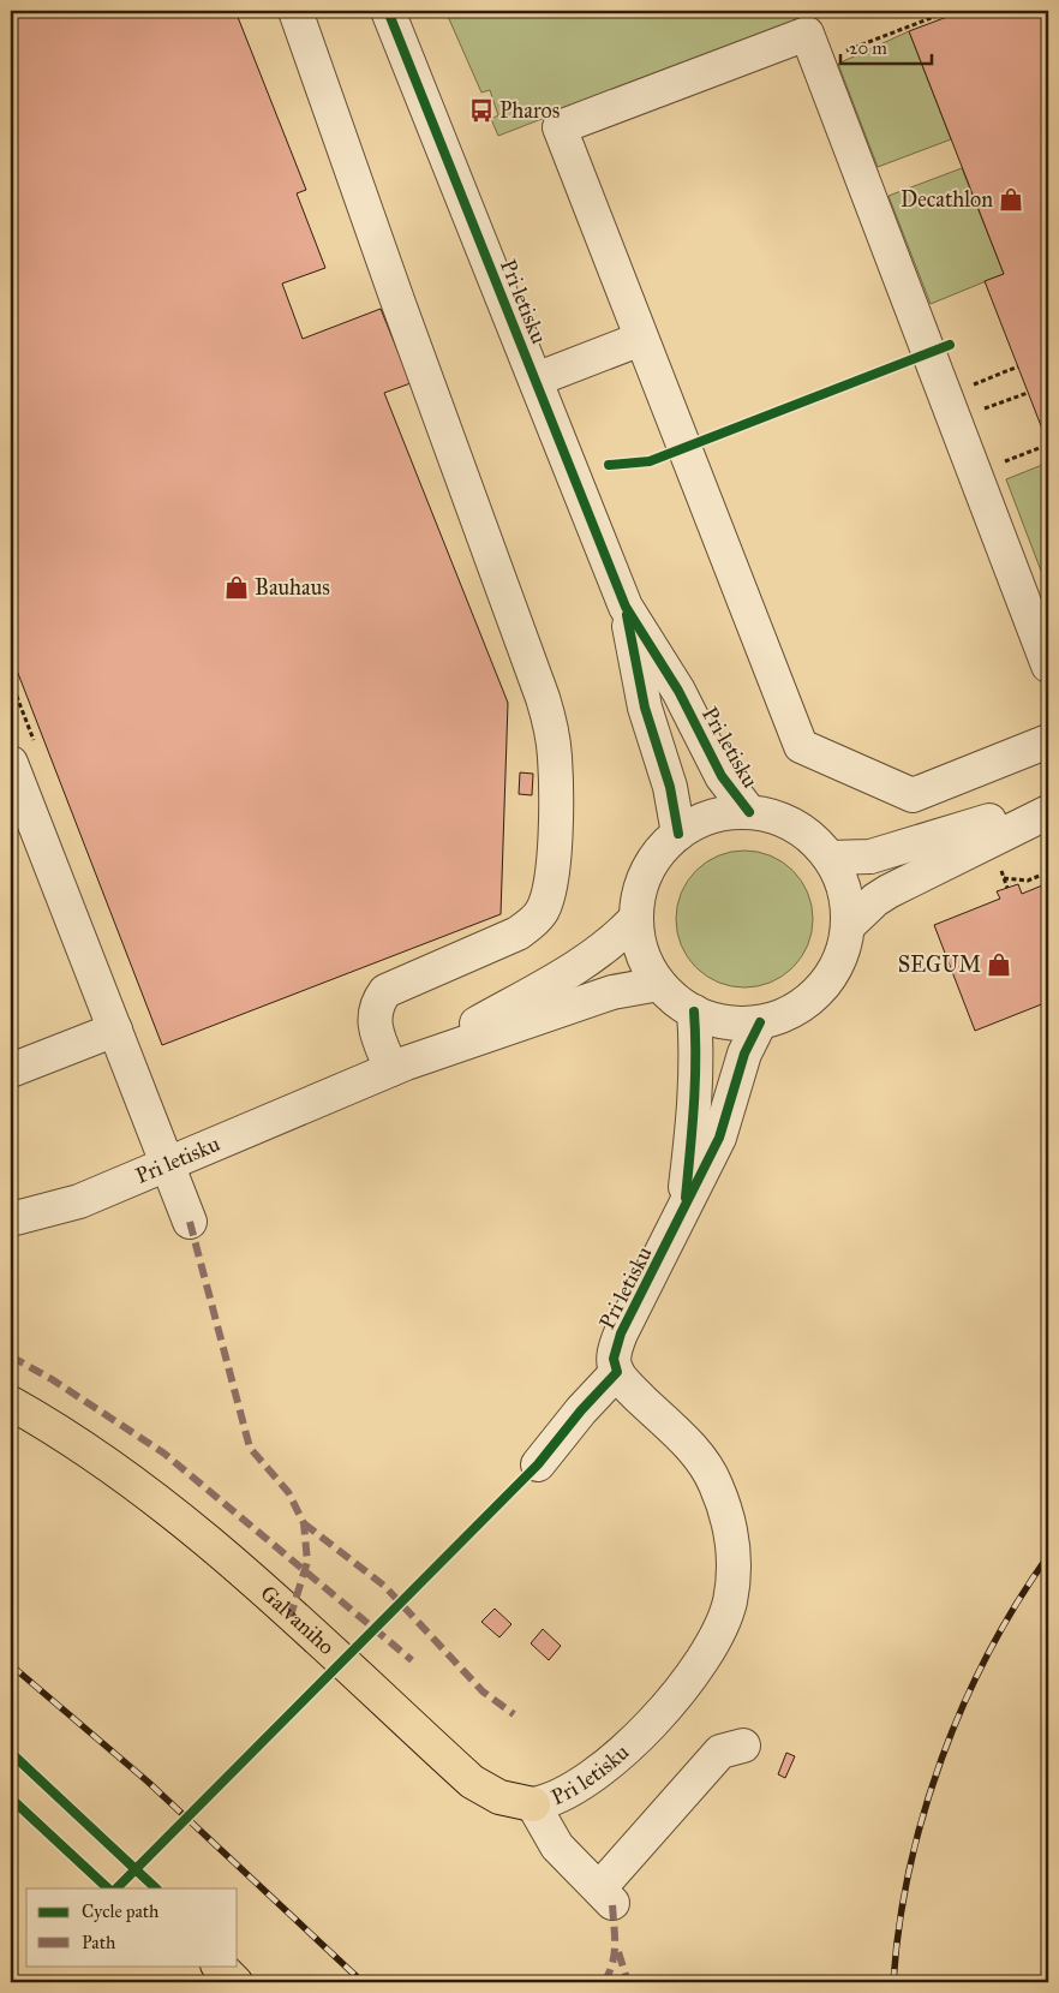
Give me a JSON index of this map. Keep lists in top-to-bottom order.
{
  "streets": {
    "main road": ["Galvaniho"],
    "street": ["Pri letisku"]
  },
  "crossings": [
    ["Pri letisku", "Galvaniho"]
  ],
  "places": {
    "bus stop": ["Pharos"],
    "shop": ["Decathlon", "Bauhaus", "SEGUM"]
  },
  "legend": ["Cycle path", "Path"],
  "scale_bar": "20 m"
}
